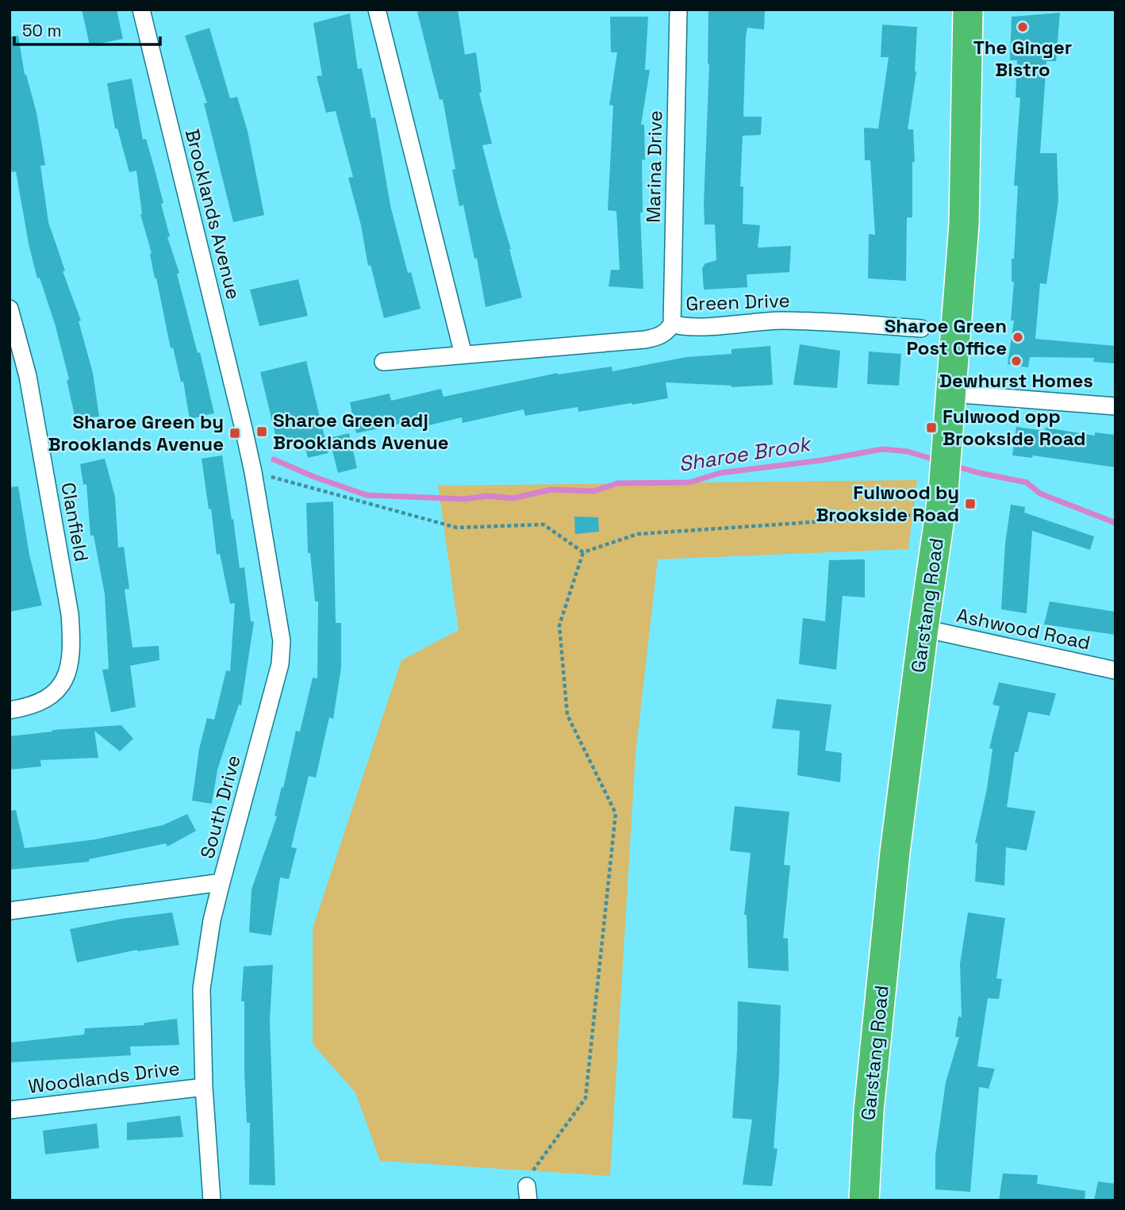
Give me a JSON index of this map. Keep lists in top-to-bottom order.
{
  "streets": {
    "highway": ["Garstang Road"],
    "street": [
      "Marina Drive",
      "Brooklands Avenue",
      "Green Drive",
      "Clanfield",
      "Ashwood Road",
      "South Drive",
      "Woodlands Drive"
    ]
  },
  "crossings": [
    ["Marina Drive", "Green Drive"],
    ["Brooklands Avenue", "South Drive"],
    ["Garstang Road", "Ashwood Road"],
    ["South Drive", "Woodlands Drive"]
  ],
  "water": ["Sharoe Brook"],
  "places": {
    "other": ["The Ginger Bistro", "Sharoe Green Post Office", "Dewhurst Homes"],
    "transit": [
      "Fulwood opp Brookside Road",
      "Sharoe Green adj Brooklands Avenue",
      "Sharoe Green by Brooklands Avenue",
      "Fulwood by Brookside Road"
    ]
  },
  "scale_bar": "50 m"
}
